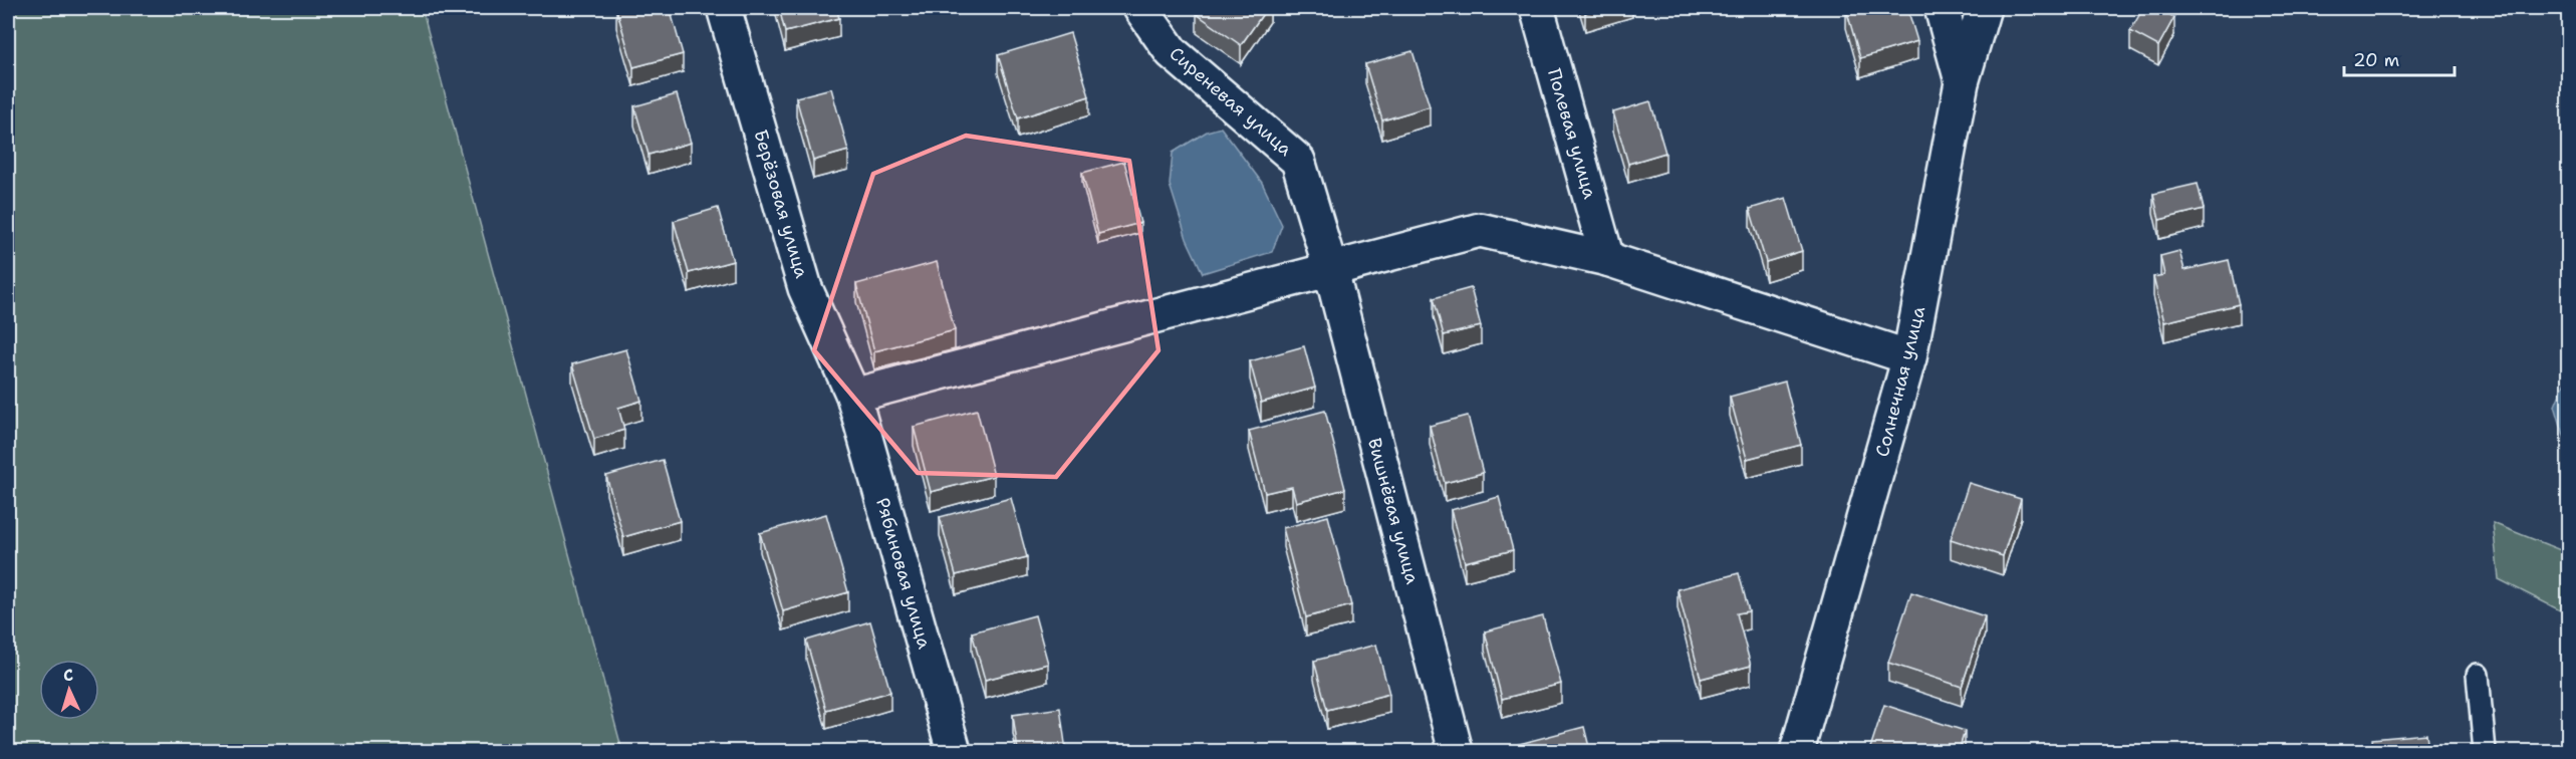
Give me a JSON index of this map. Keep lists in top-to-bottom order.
{
  "streets": {
    "street": [
      "Сиреневая улица",
      "Полевая улица",
      "Берёзовая улица",
      "Солнечная улица",
      "Вишнёвая улица",
      "Рябиновая улица"
    ]
  },
  "crossings": [
    ["Сиреневая улица", "Вишнёвая улица"],
    ["Берёзовая улица", "Рябиновая улица"]
  ],
  "scale_bar": "20 m",
  "north": "top"
}
